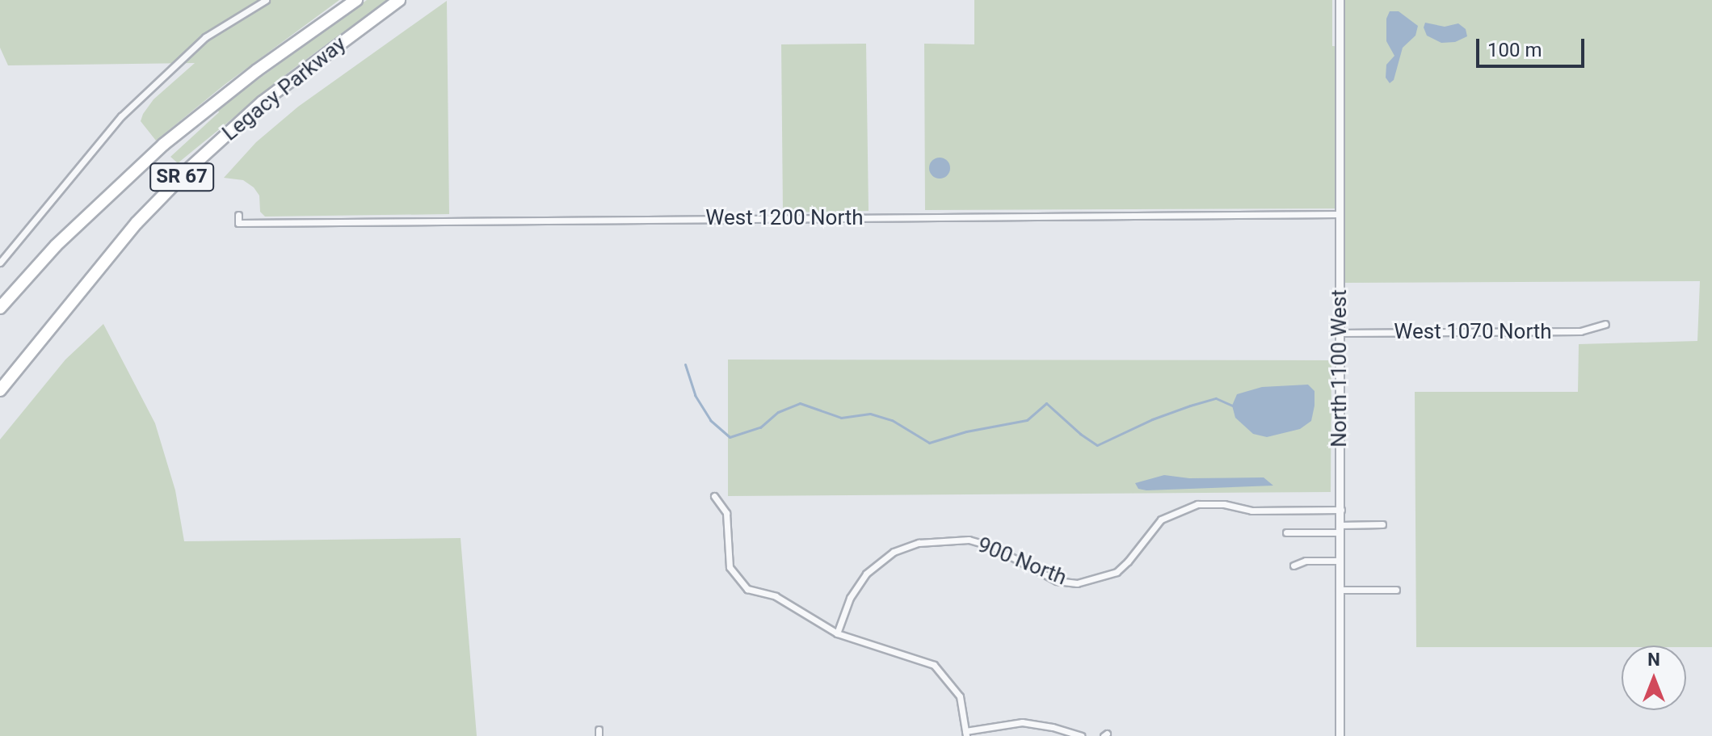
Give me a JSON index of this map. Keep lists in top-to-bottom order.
{
  "streets": {
    "highway": ["Legacy Parkway", "SR 67"],
    "street": [
      "West 1200 North",
      "West 1070 North",
      "North 1100 West",
      "900 North"
    ]
  },
  "crossings": [
    ["West 1200 North", "North 1100 West"],
    ["West 1070 North", "North 1100 West"],
    ["North 1100 West", "900 North"]
  ],
  "scale_bar": "100 m",
  "north": "top"
}
